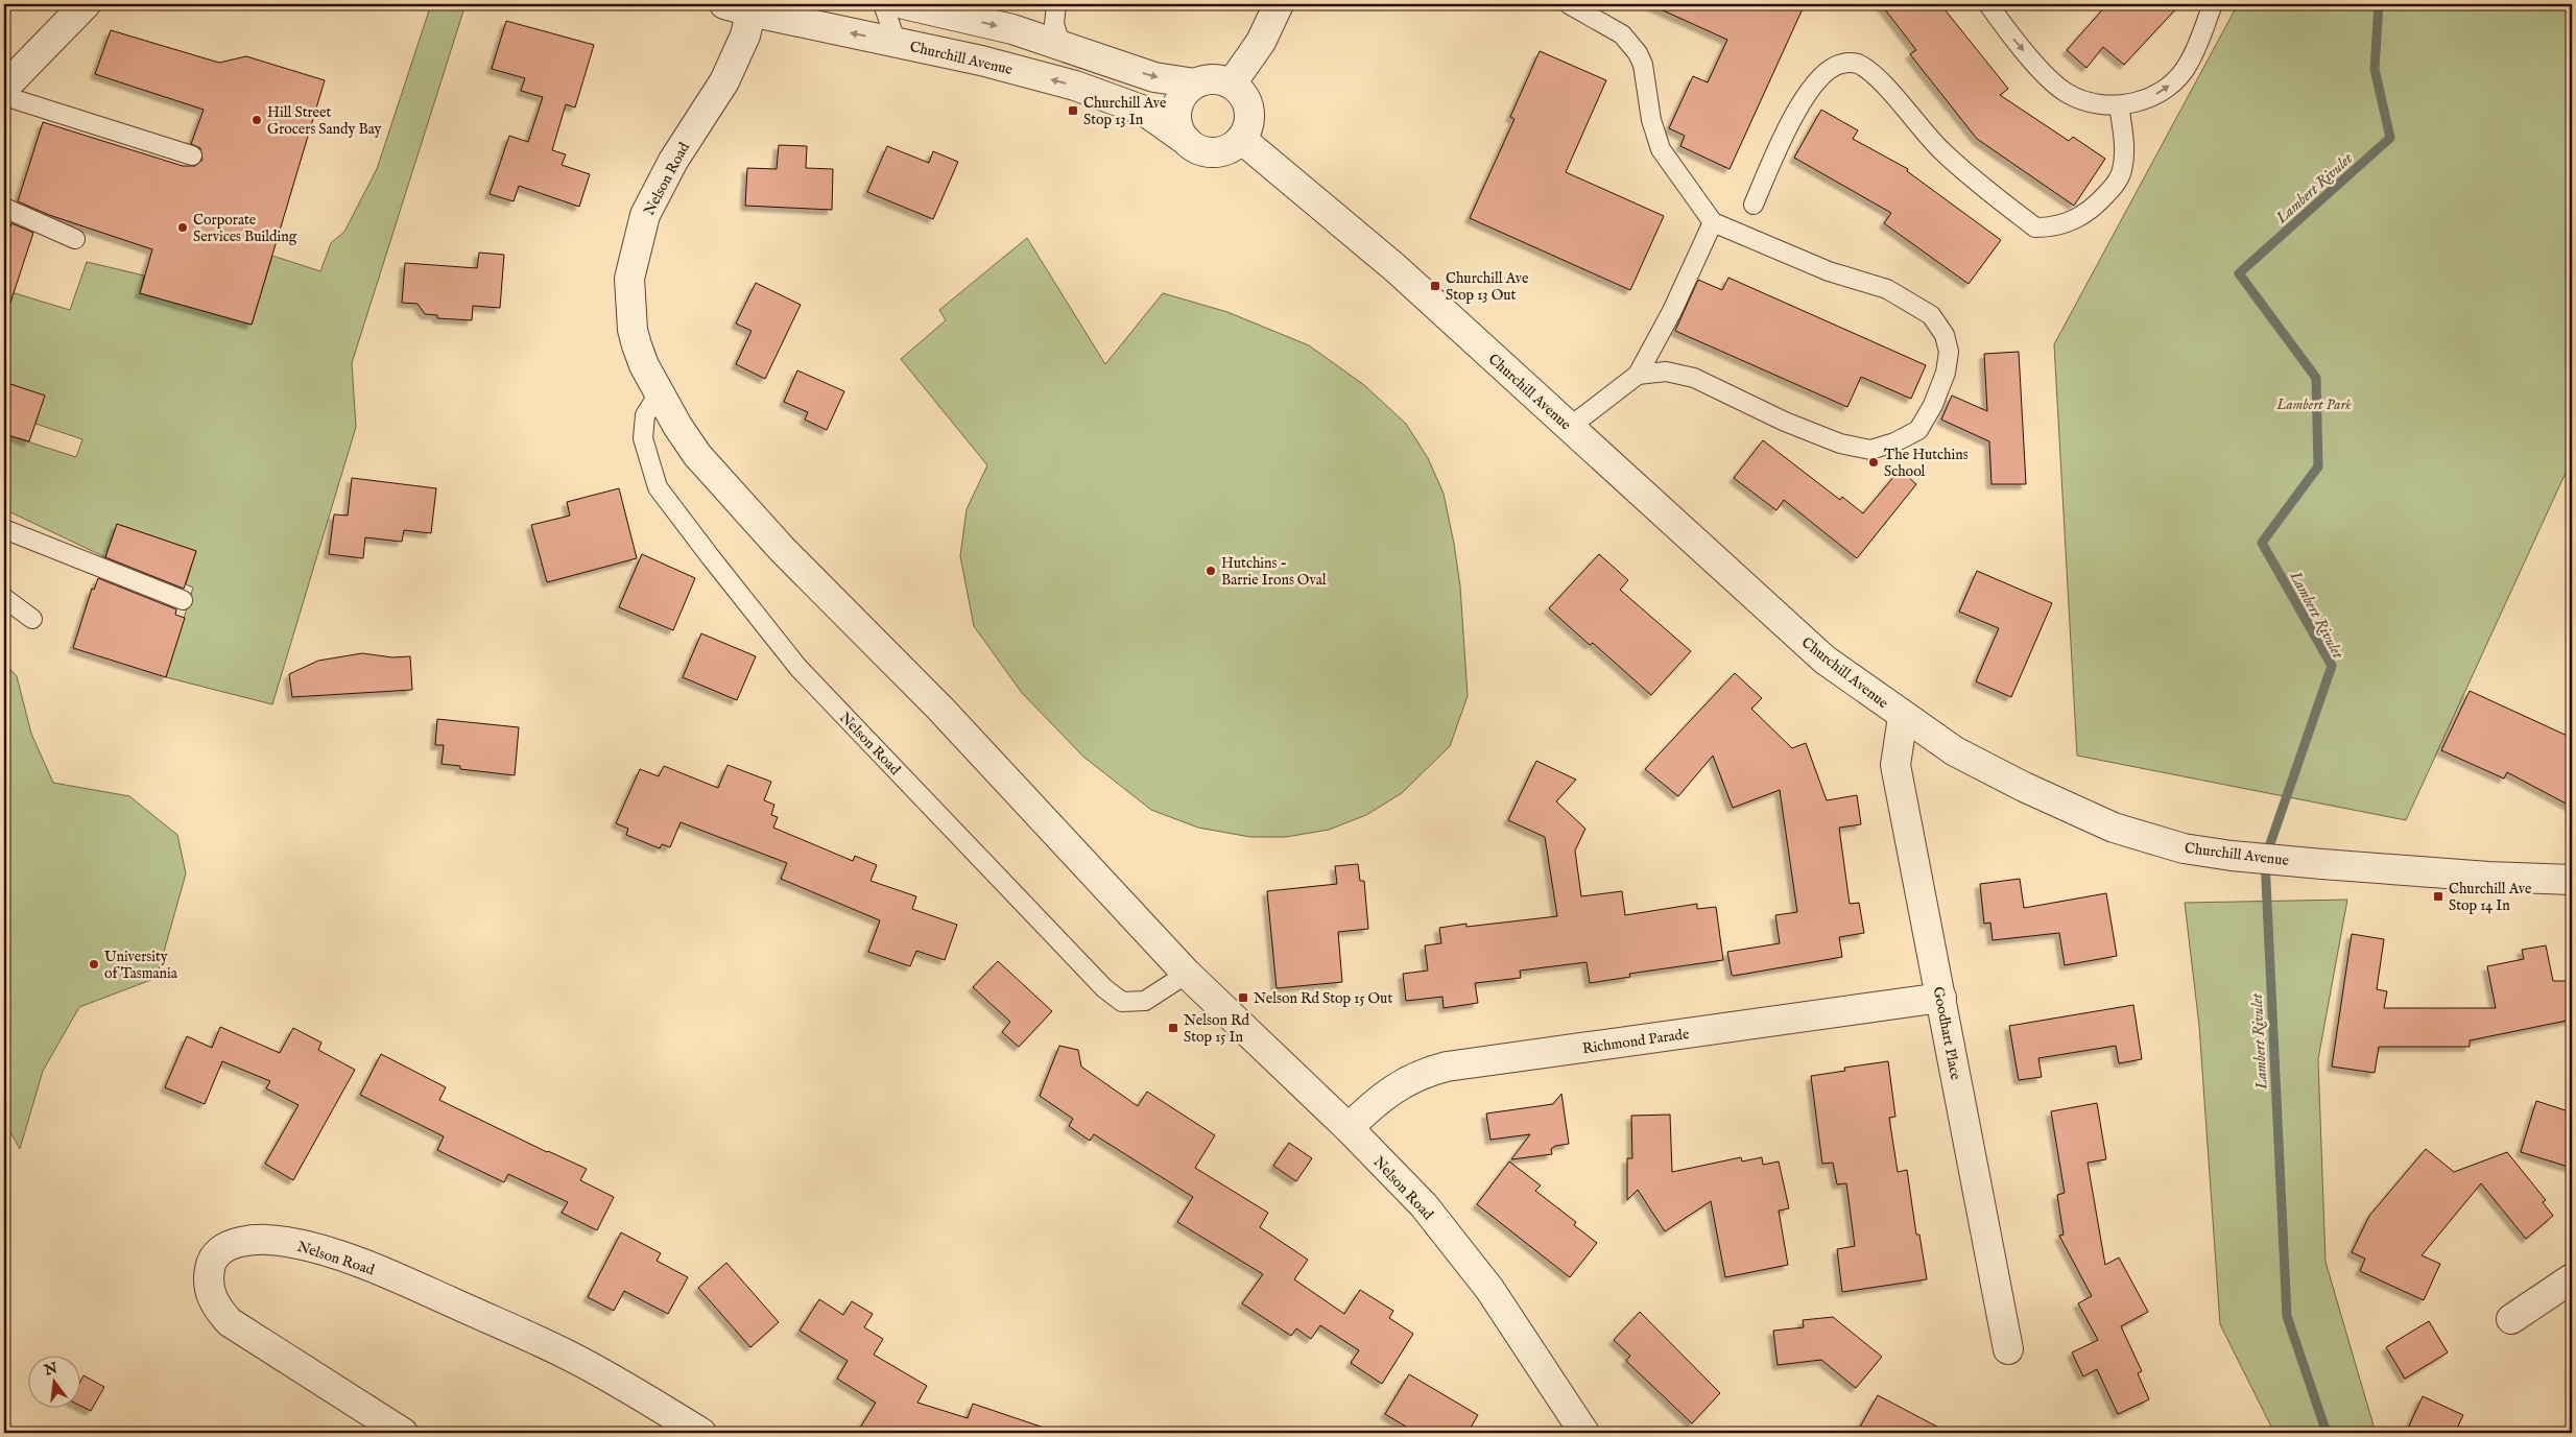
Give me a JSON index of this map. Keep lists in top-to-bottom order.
{
  "streets": {
    "street": [
      "Churchill Avenue",
      "Nelson Road",
      "Goodhart Place",
      "Richmond Parade"
    ]
  },
  "crossings": [
    ["Churchill Avenue", "Nelson Road"],
    ["Churchill Avenue", "Goodhart Place"],
    ["Nelson Road", "Richmond Parade"],
    ["Goodhart Place", "Richmond Parade"]
  ],
  "water": ["Lambert Rivulet"],
  "parks": ["Lambert Park"],
  "places": {
    "transit": [
      "Churchill Ave Stop 13 In",
      "Churchill Ave Stop 13 Out",
      "Churchill Ave Stop 14 In",
      "Nelson Rd Stop 15 Out",
      "Nelson Rd Stop 15 In"
    ],
    "other": [
      "Hill Street Grocers Sandy Bay",
      "Corporate Services Building",
      "The Hutchins School",
      "Hutchins - Barrie Irons Oval",
      "University of Tasmania"
    ]
  },
  "north": "top"
}
